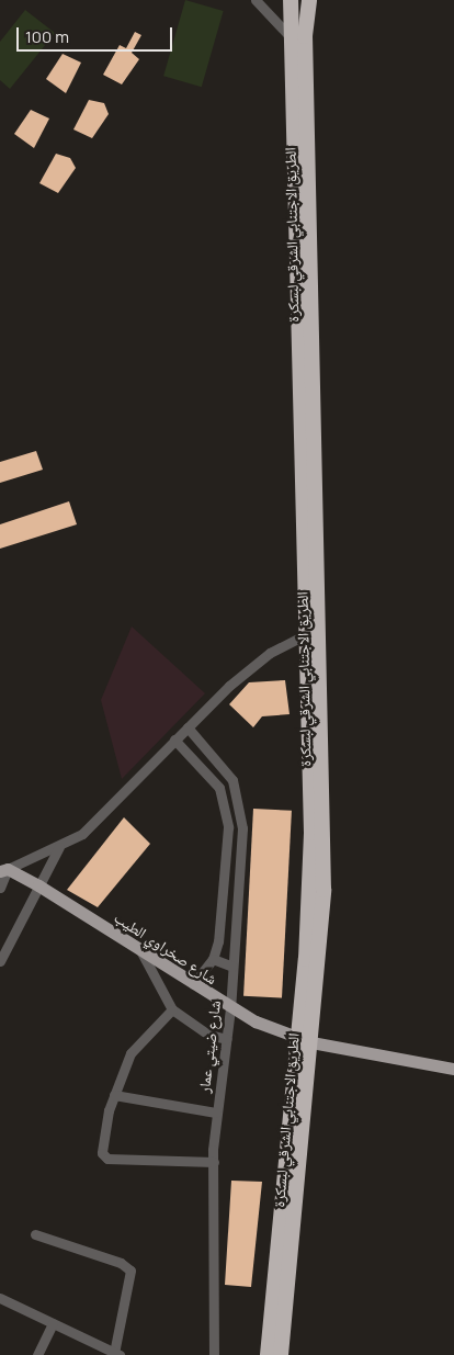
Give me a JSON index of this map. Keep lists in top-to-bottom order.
{
  "streets": {
    "highway": ["الطريق الاجتنابي الشرقي لبسكرة"],
    "main road": ["شارع صخراوي الطيب"],
    "street": ["شارع ضيتي عمار"]
  },
  "crossings": [
    ["الطريق الاجتنابي الشرقي لبسكرة", "شارع صخراوي الطيب"],
    ["شارع صخراوي الطيب", "شارع ضيتي عمار"]
  ],
  "scale_bar": "100 m"
}
